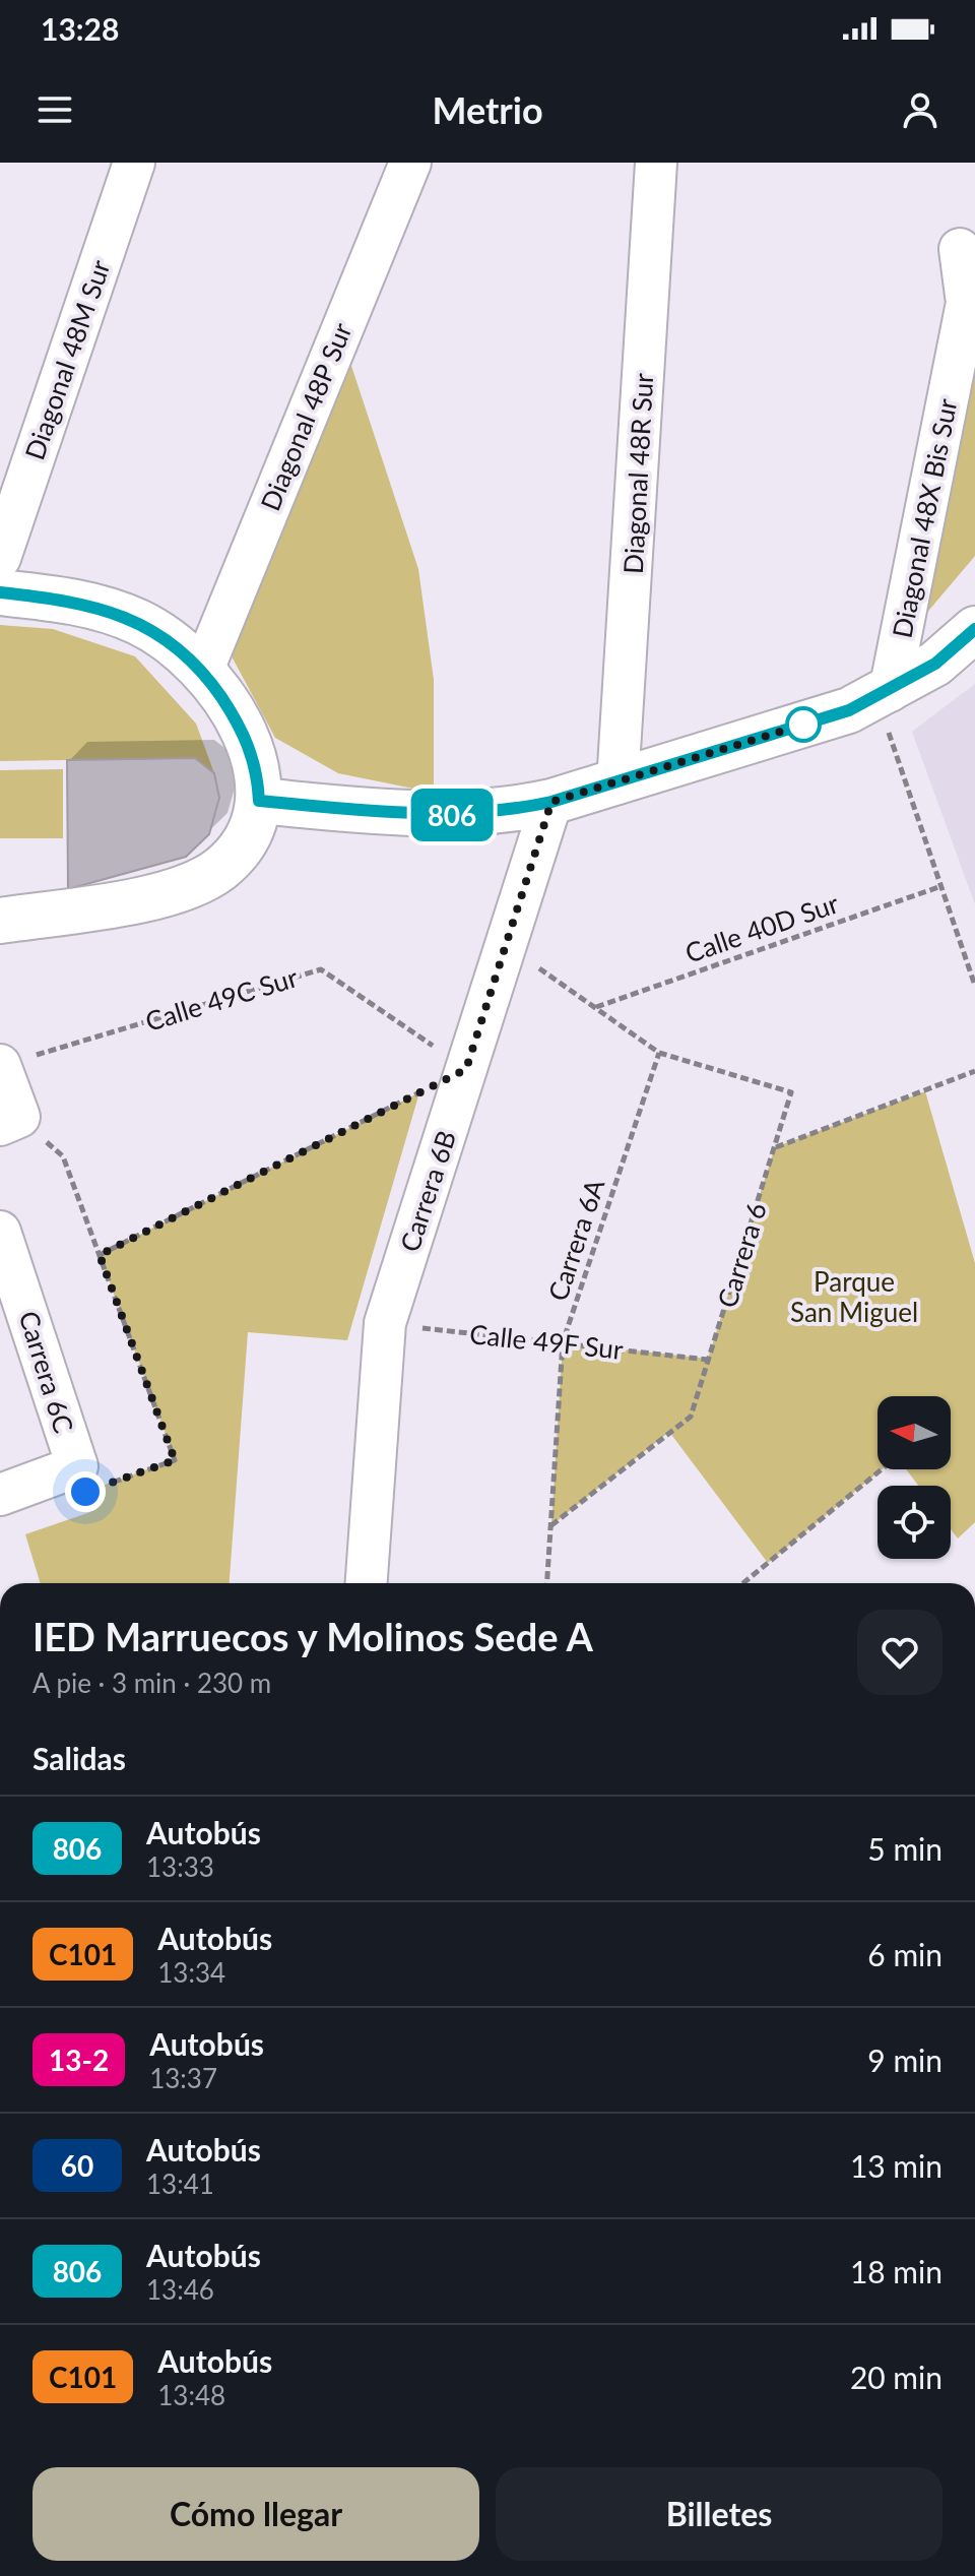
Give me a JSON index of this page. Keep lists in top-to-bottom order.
{
  "streets": {
    "street": [
      "Diagonal 48M Sur",
      "Diagonal 48P Sur",
      "Diagonal 48R Sur",
      "Diagonal 48X Bis Sur",
      "Carrera 6B",
      "Carrera 6C"
    ],
    "path": [
      "Calle 40D Sur",
      "Calle 49C Sur",
      "Carrera 6A",
      "Carrera 6",
      "Calle 49F Sur"
    ]
  },
  "crossings": [
    ["Calle 49C Sur", "Carrera 6B"],
    ["Carrera 6B", "Calle 49F Sur"],
    ["Carrera 6A", "Carrera 6"],
    ["Carrera 6A", "Calle 49F Sur"],
    ["Carrera 6", "Calle 49F Sur"]
  ],
  "parks": ["Parque San Miguel"],
  "lines": ["bus line 806"],
  "north": "left",
  "page": {
    "status": "13:28",
    "header": "Metrio",
    "on_map": "806",
    "heading": [
      ["IED Marruecos y Molinos Sede A", "A pie · 3 min · 230 m"],
      "Salidas"
    ],
    "list": [
      {
        "mark": "806",
        "name": "Autobús",
        "note": "13:33",
        "value": "5 min"
      },
      {
        "mark": "C101",
        "name": "Autobús",
        "note": "13:34",
        "value": "6 min"
      },
      {
        "mark": "13-2",
        "name": "Autobús",
        "note": "13:37",
        "value": "9 min"
      },
      {
        "mark": "60",
        "name": "Autobús",
        "note": "13:41",
        "value": "13 min"
      },
      {
        "mark": "806",
        "name": "Autobús",
        "note": "13:46",
        "value": "18 min"
      },
      {
        "mark": "C101",
        "name": "Autobús",
        "note": "13:48",
        "value": "20 min"
      }
    ],
    "buttons": ["Cómo llegar", "Billetes"]
  }
}
